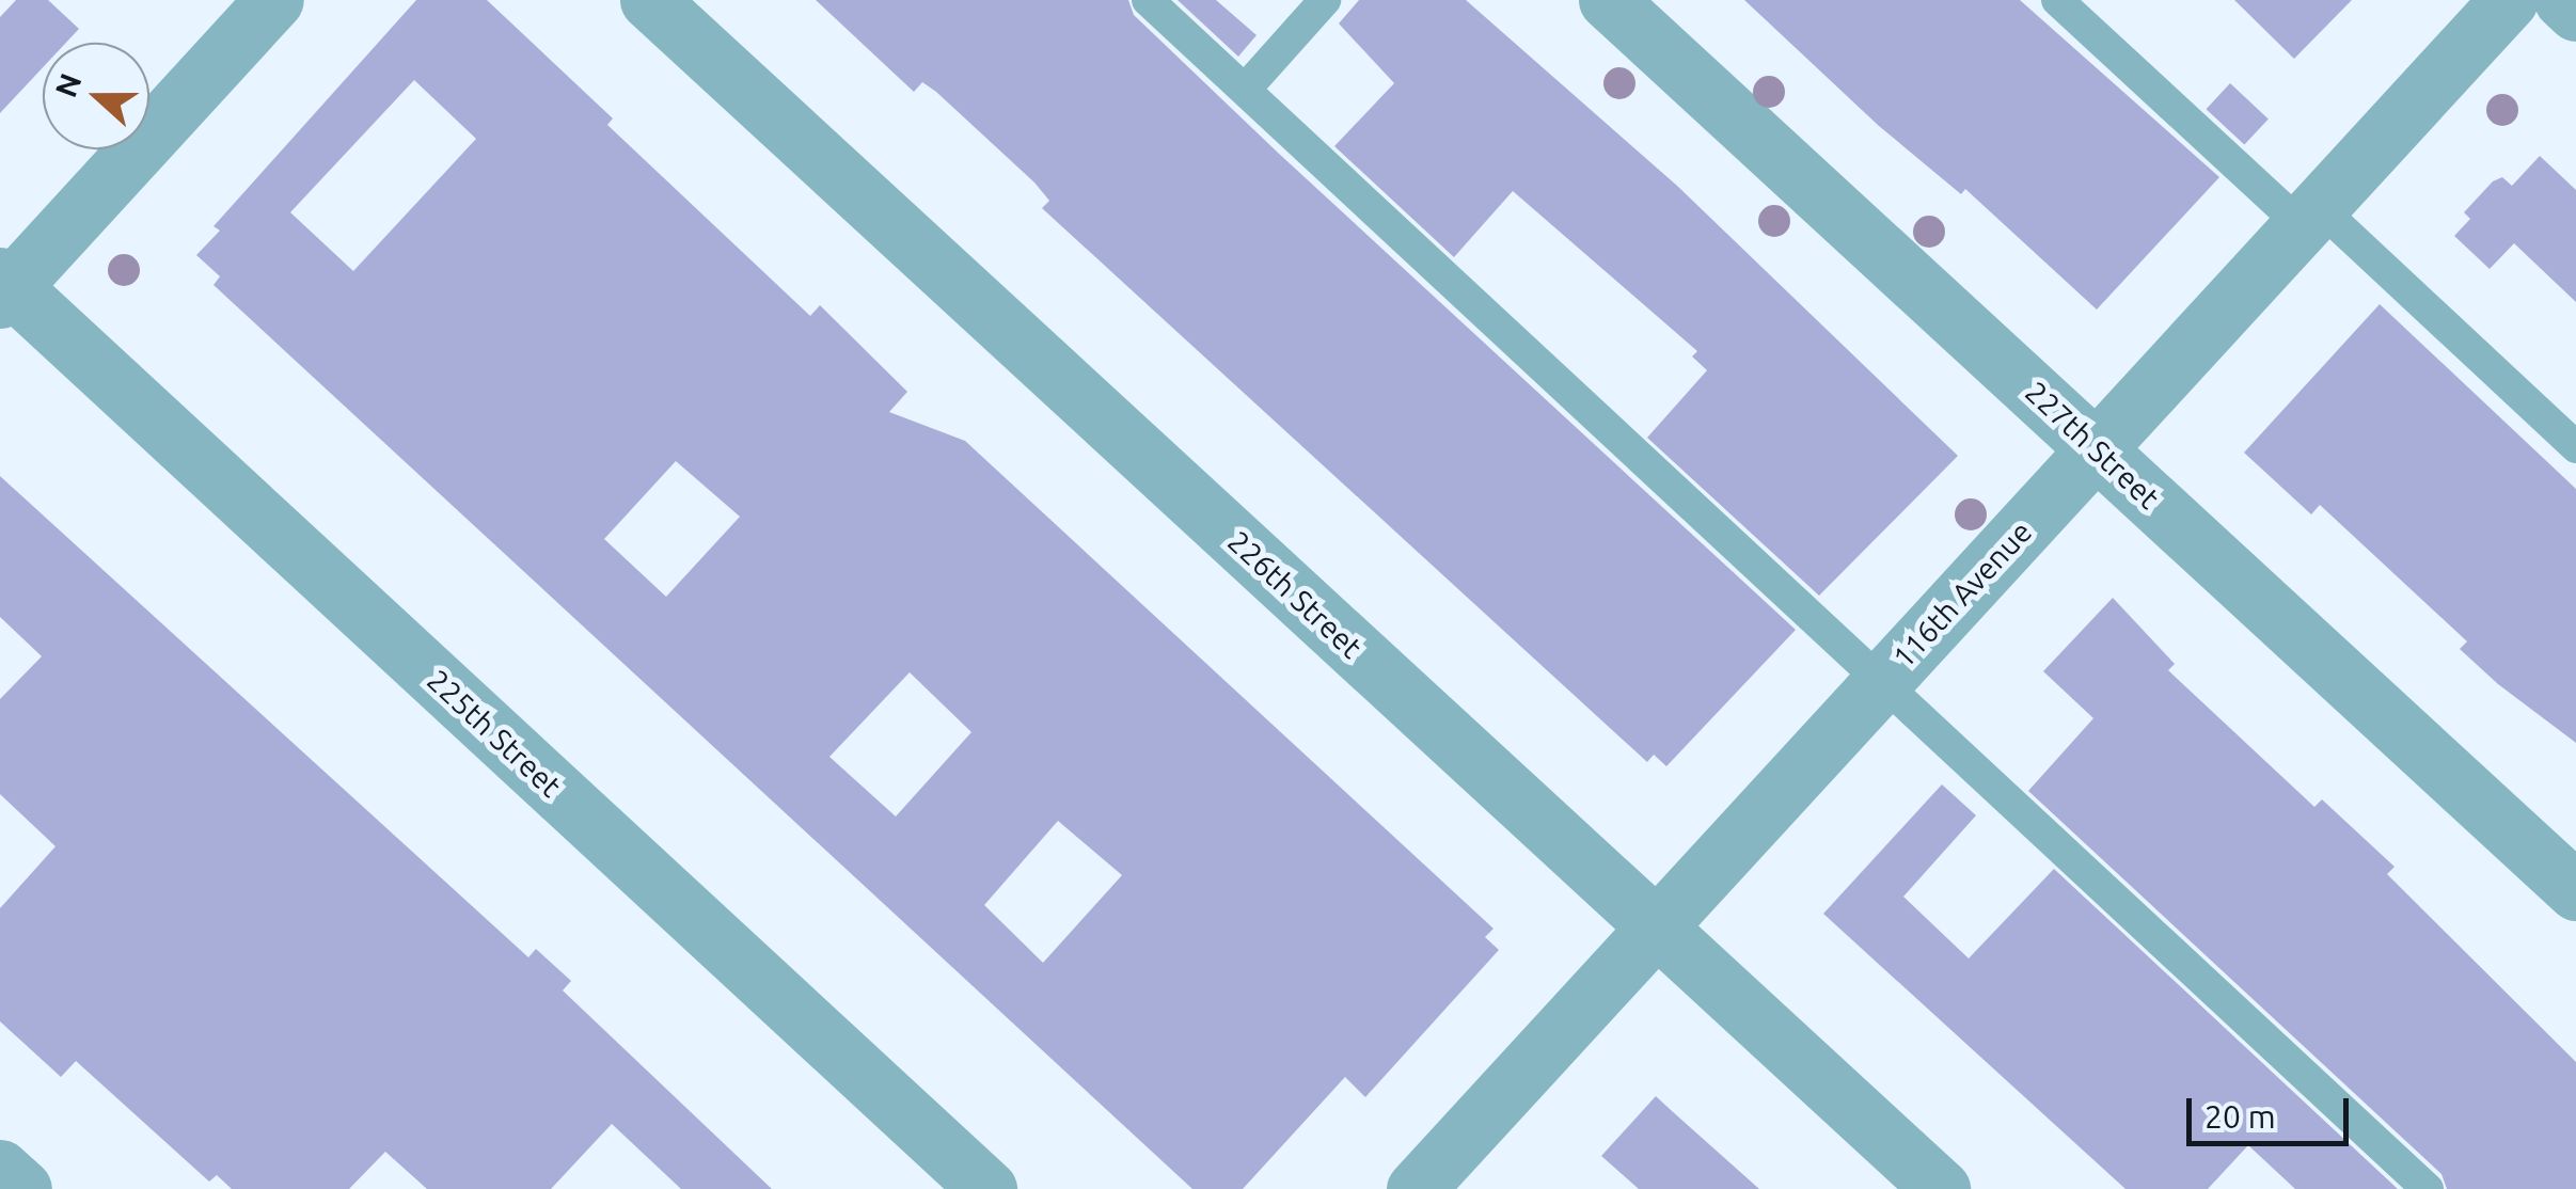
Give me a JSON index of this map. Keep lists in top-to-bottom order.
{
  "streets": {
    "street": [
      "227th Street",
      "226th Street",
      "116th Avenue",
      "225th Street"
    ]
  },
  "crossings": [
    ["227th Street", "116th Avenue"],
    ["226th Street", "116th Avenue"]
  ],
  "scale_bar": "20 m",
  "north": "left"
}
